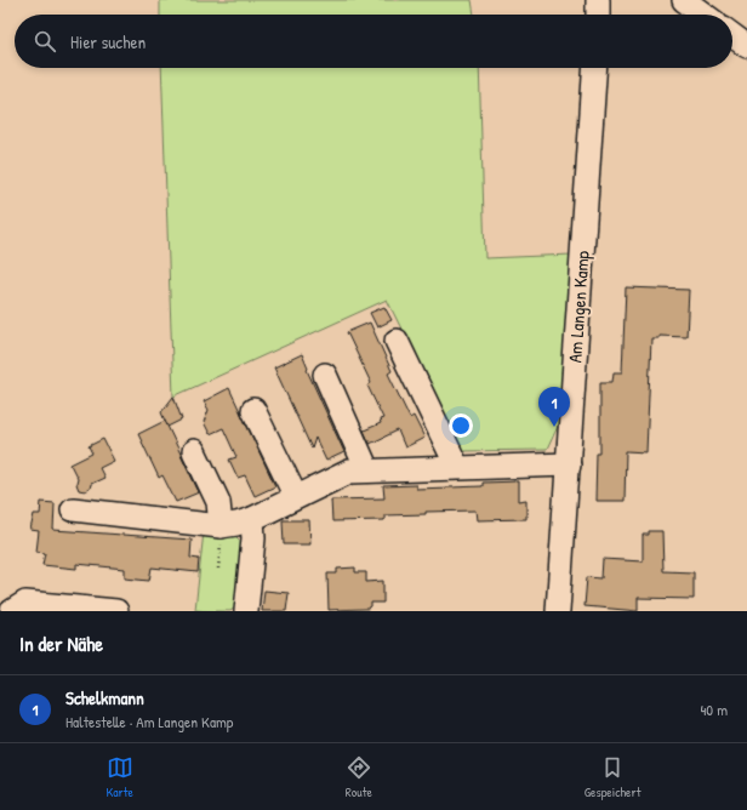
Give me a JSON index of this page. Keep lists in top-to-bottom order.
{
  "streets": {
    "street": ["Am Langen Kamp"]
  },
  "page": {
    "search": "Hier suchen",
    "pins": "1",
    "heading": "In der Nähe",
    "list": [
      {
        "mark": "1",
        "name": "Schelkmann",
        "note": "Haltestelle · Am Langen Kamp",
        "value": "40 m"
      }
    ],
    "nav": ["Karte", "Route", "Gespeichert"]
  }
}
